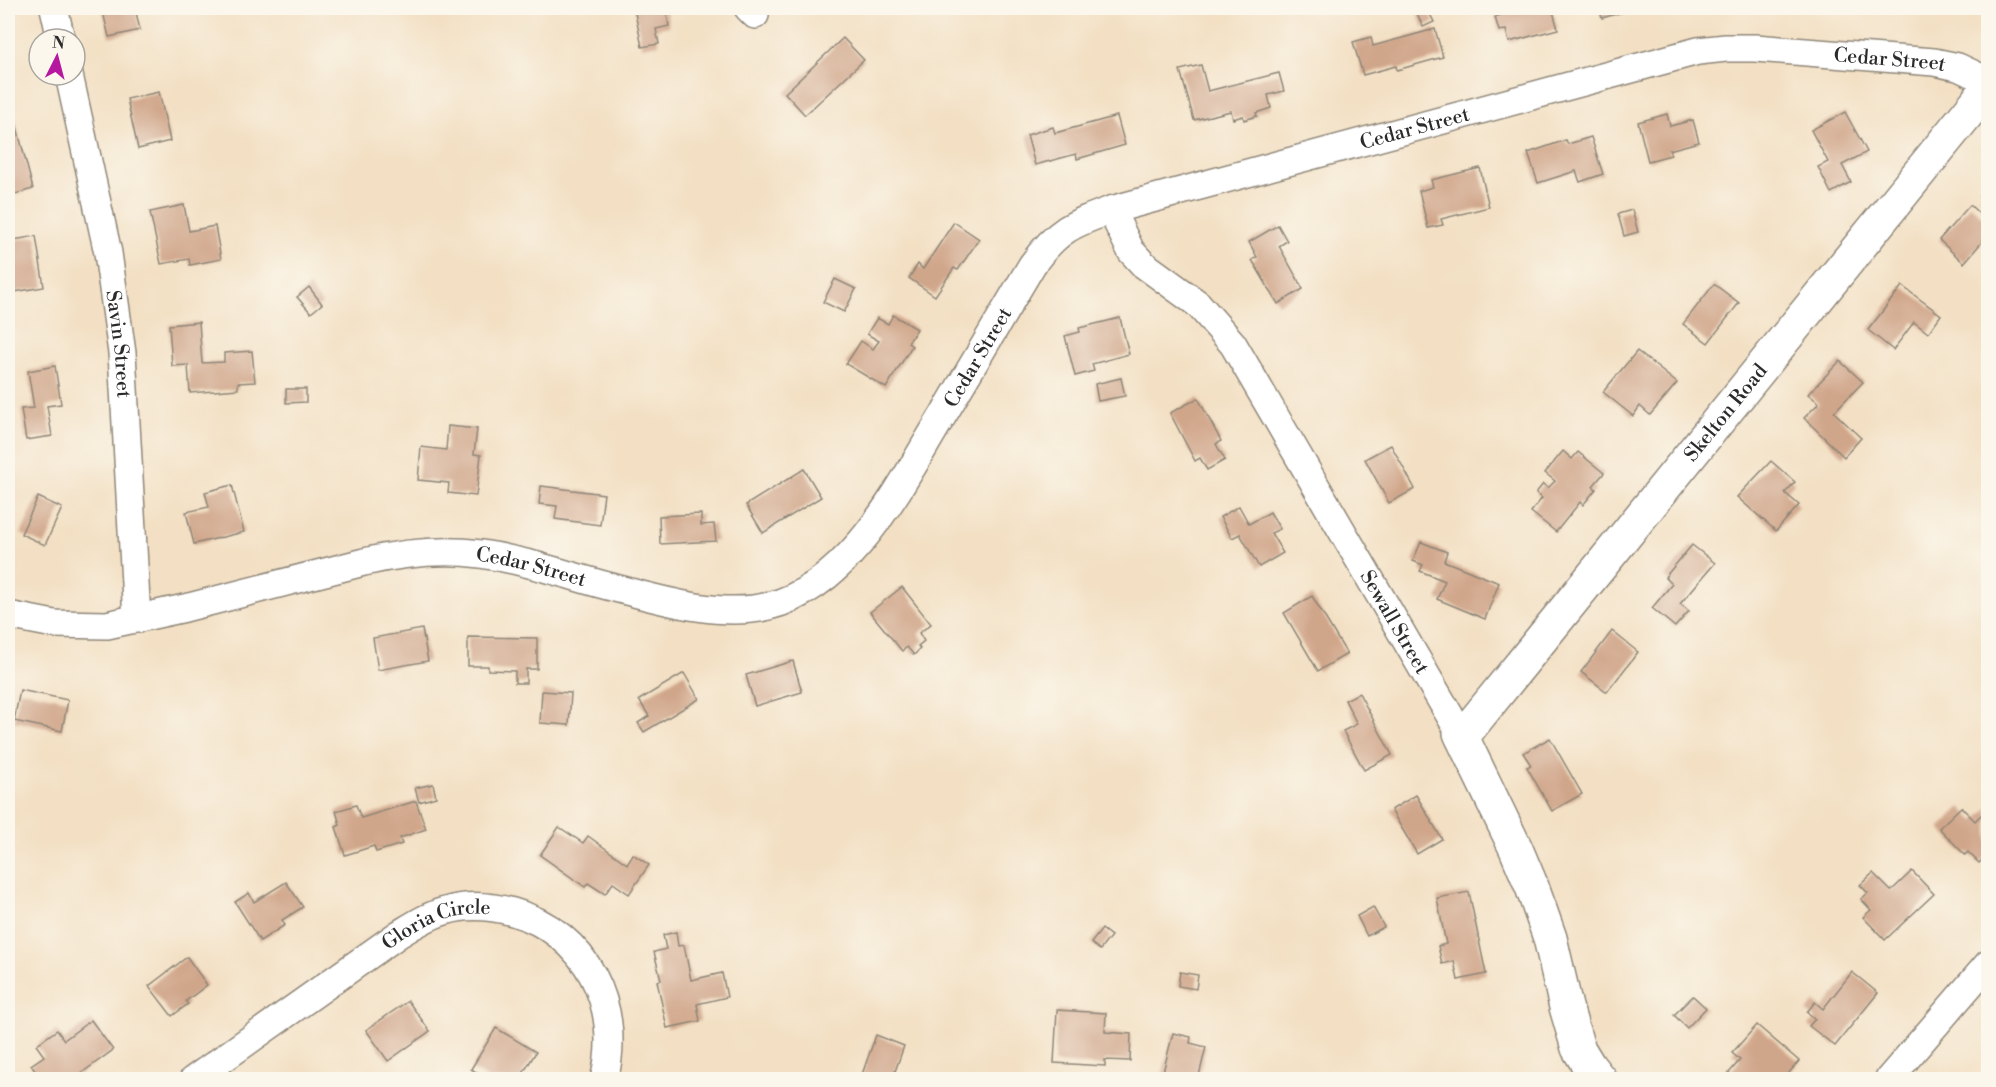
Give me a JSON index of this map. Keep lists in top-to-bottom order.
{
  "streets": {
    "street": [
      "Cedar Street",
      "Savin Street",
      "Skelton Road",
      "Sewall Street",
      "Gloria Circle"
    ]
  },
  "crossings": [
    ["Cedar Street", "Savin Street"],
    ["Cedar Street", "Sewall Street"],
    ["Skelton Road", "Sewall Street"]
  ],
  "north": "top"
}
